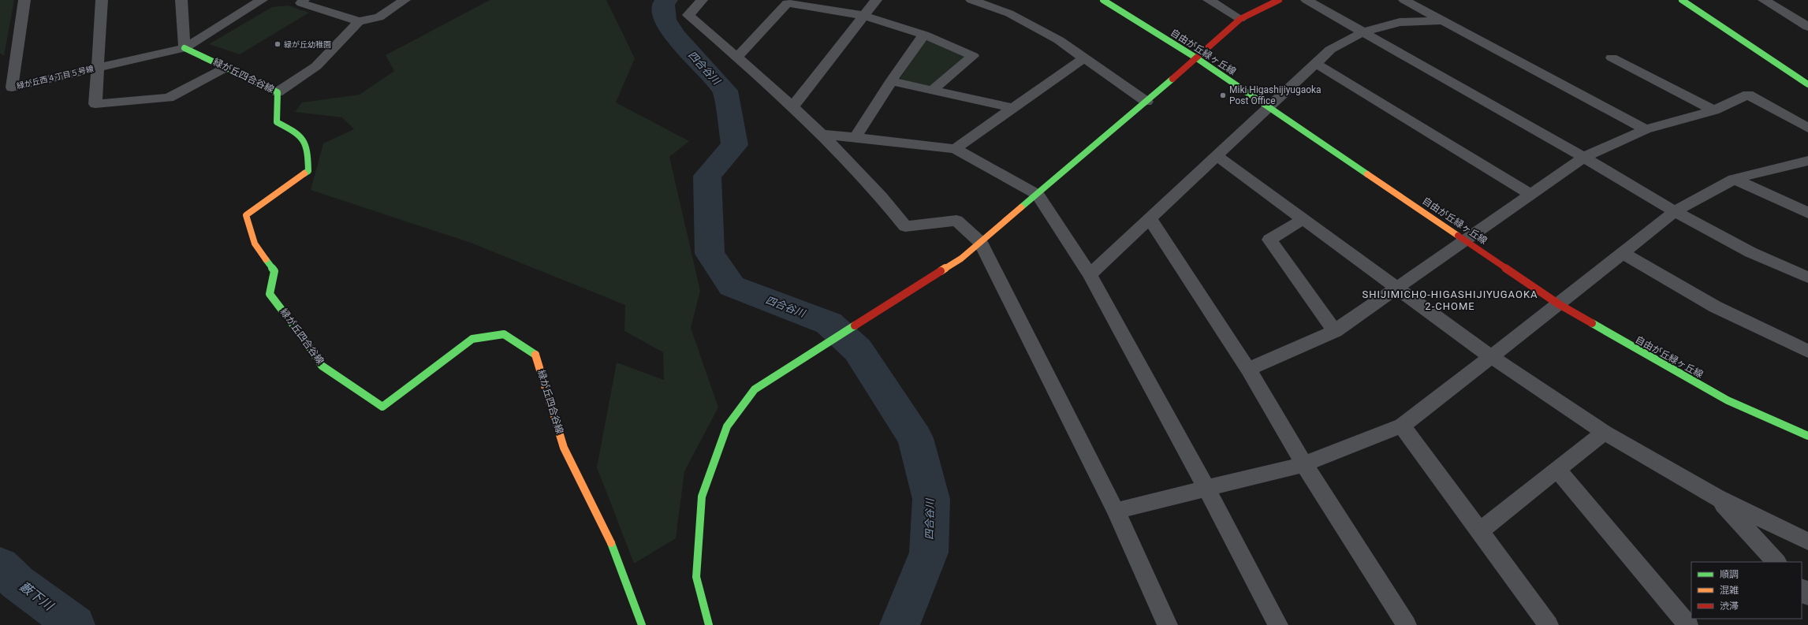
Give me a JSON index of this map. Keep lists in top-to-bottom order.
{
  "streets": {
    "street": ["自由が丘緑ヶ丘線", "緑が丘四合谷線", "緑が丘西４丁目５号線"]
  },
  "crossings": [
    ["緑が丘四合谷線", "緑が丘西４丁目５号線"]
  ],
  "districts": ["SHIJIMICHO-HIGASHIJIYUGAOKA 2-CHOME"],
  "water": ["四合谷川", "藪下川"],
  "places": ["緑が丘幼稚園", "Miki Higashijiyugaoka Post Office"],
  "legend": ["順調", "混雑", "渋滞"]
}
